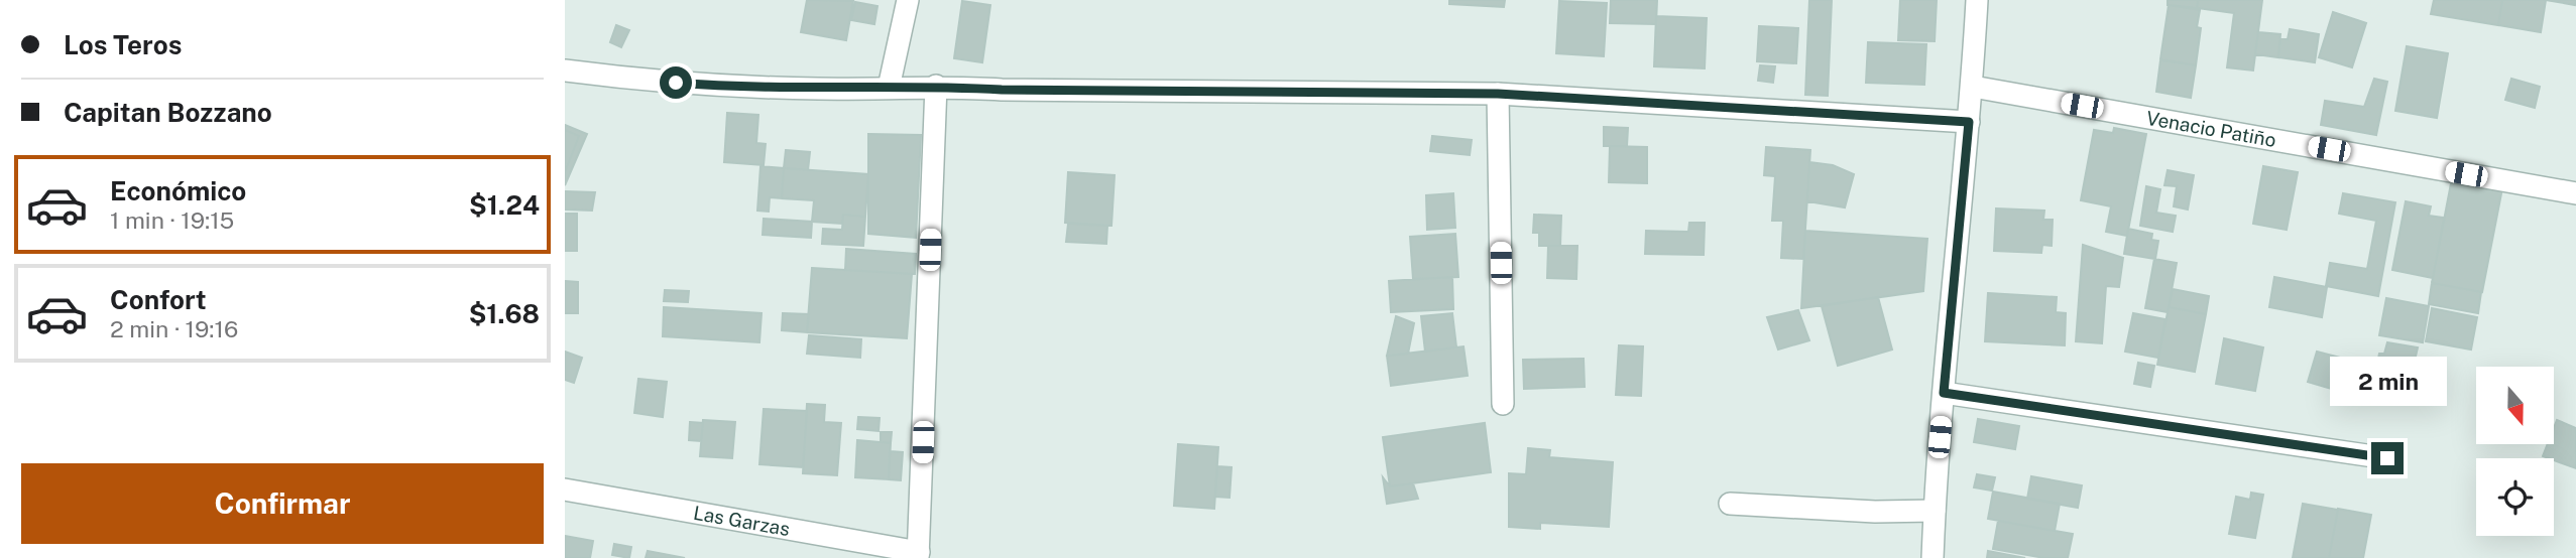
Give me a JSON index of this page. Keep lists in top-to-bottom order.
{
  "streets": {
    "street": ["Venacio Patiño", "Las Garzas"]
  },
  "north": "bottom",
  "page": {
    "banner": ["Los Teros", "Capitan Bozzano"],
    "list": [
      {
        "name": "Económico",
        "note": "1 min · 19:15",
        "value": "$1.24"
      },
      {
        "name": "Confort",
        "note": "2 min · 19:16",
        "value": "$1.68"
      }
    ],
    "bubble": "2 min",
    "buttons": "Confirmar"
  }
}
